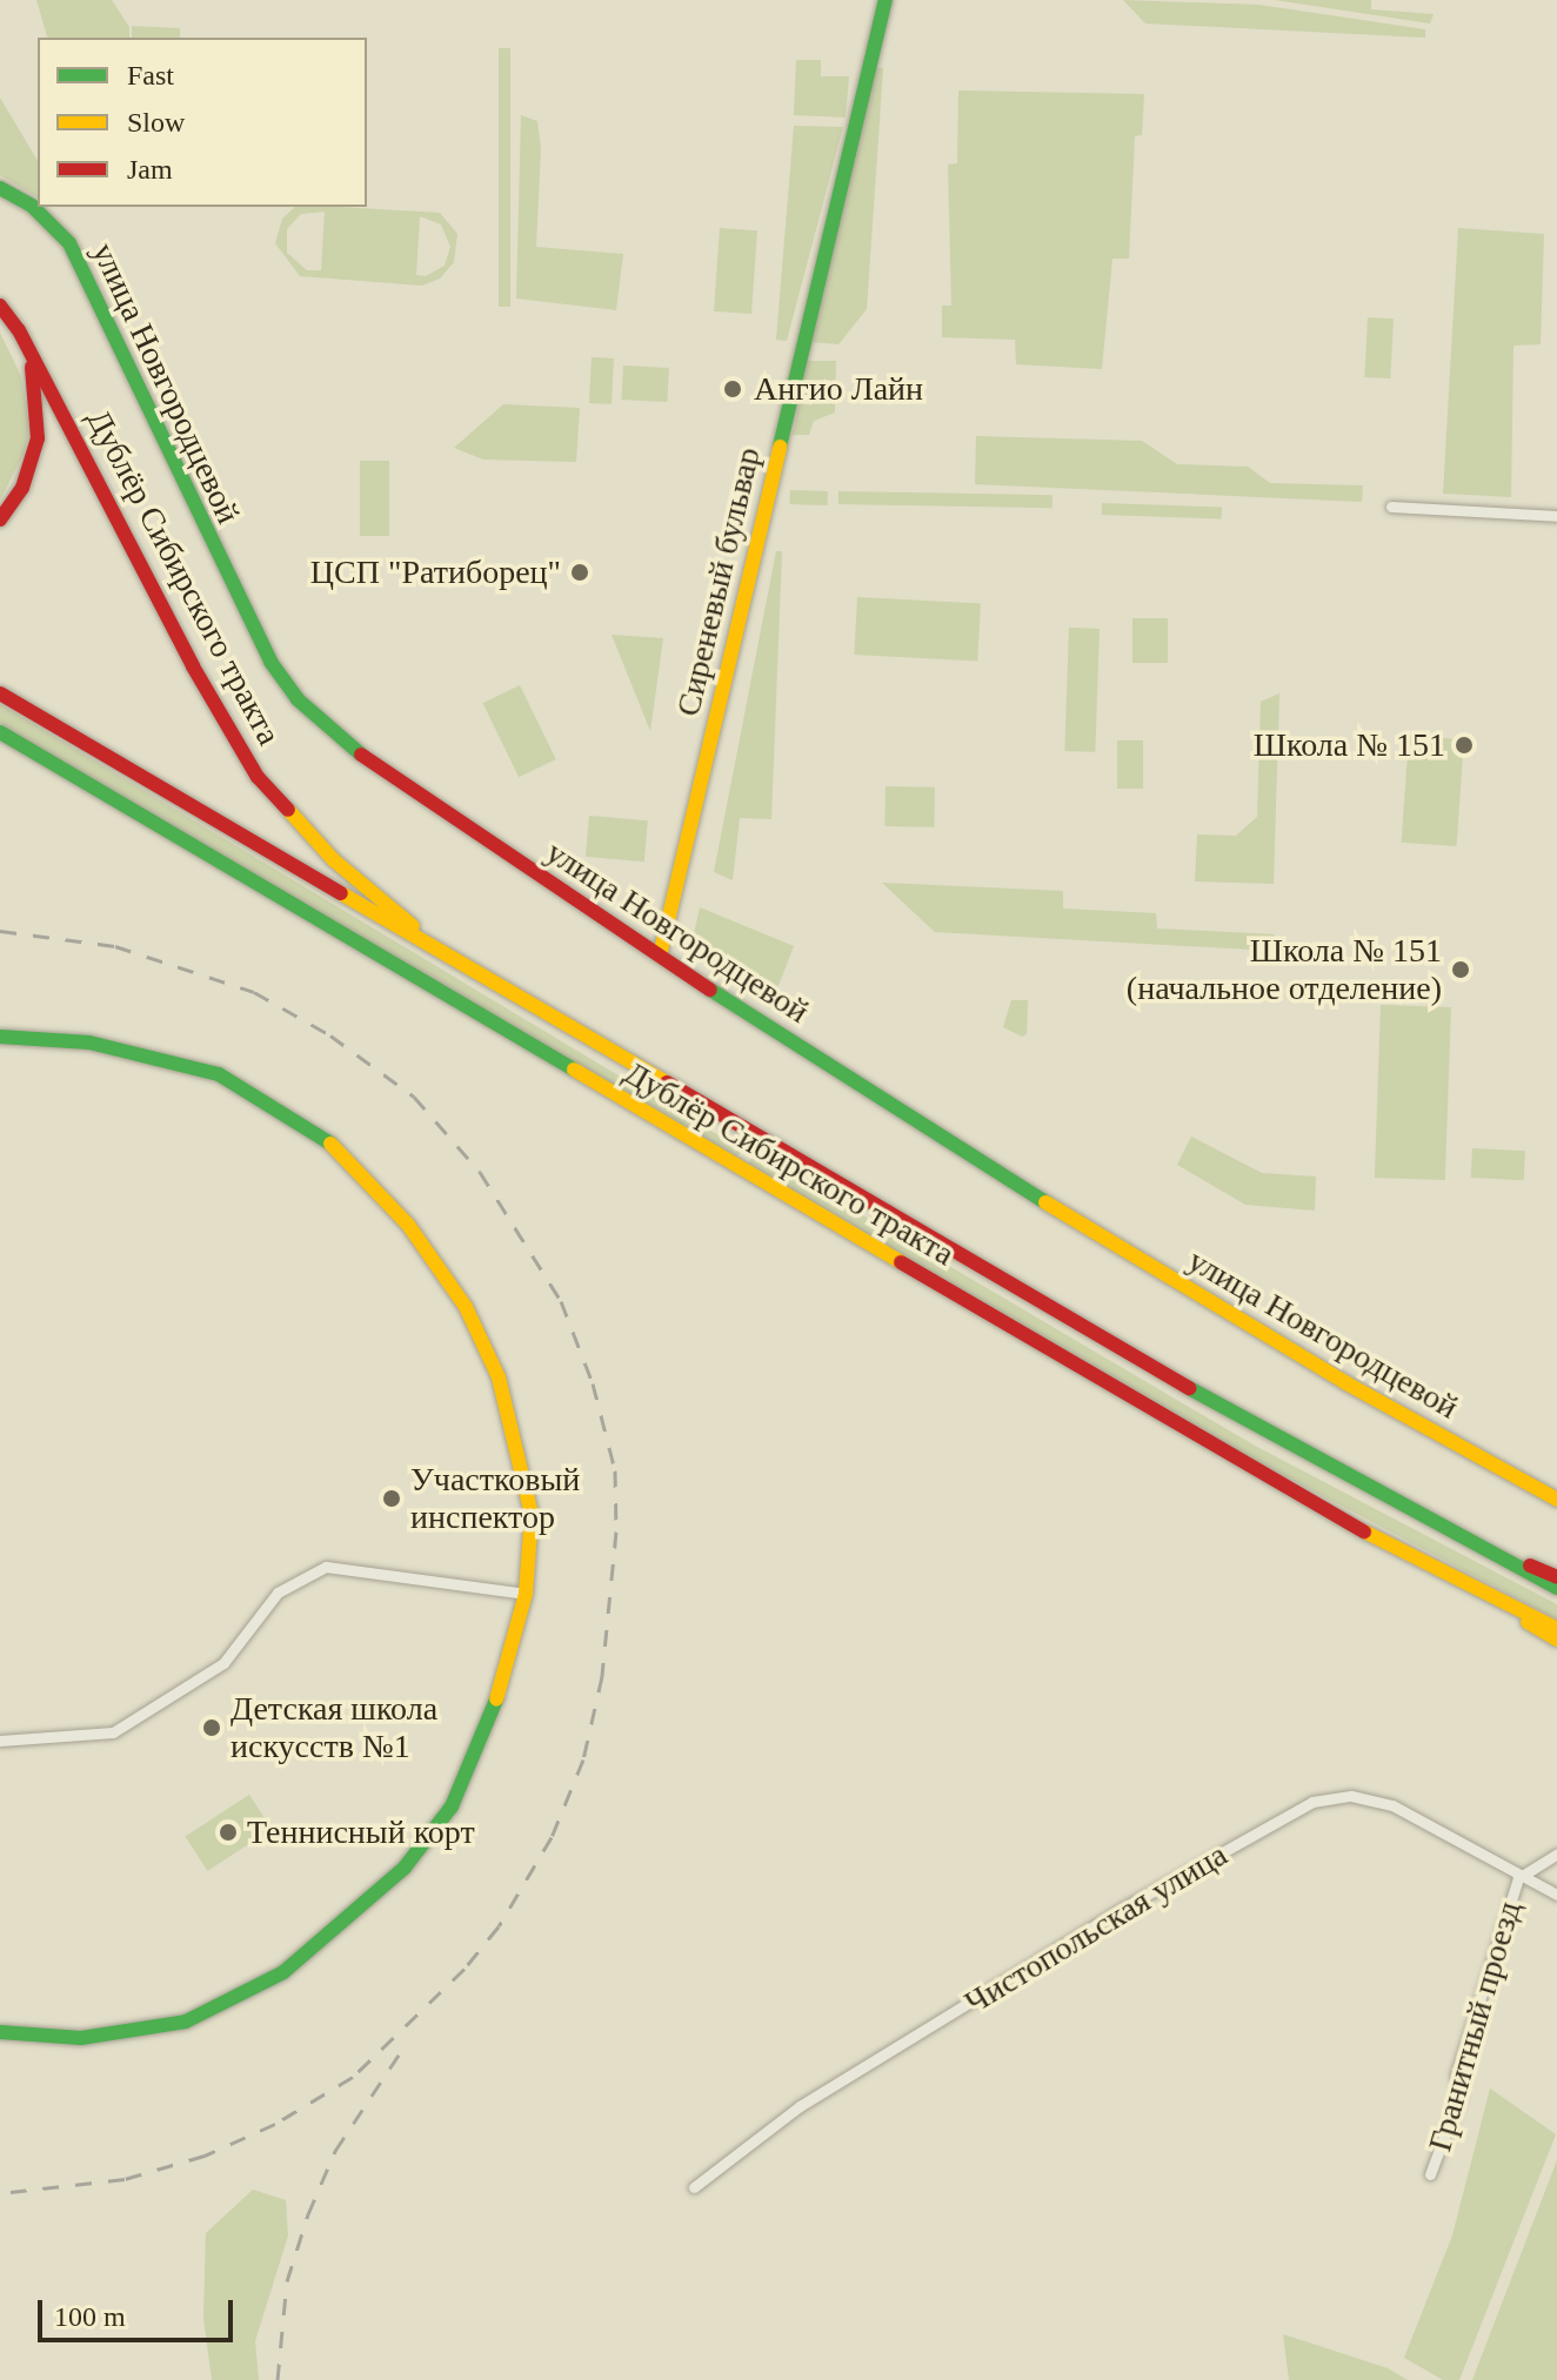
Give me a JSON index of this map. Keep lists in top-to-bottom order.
{
  "streets": {
    "main road": ["улица Новгородцевой", "Дублёр Сибирского тракта", "Сиреневый бульвар"],
    "street": ["Чистопольская улица", "Гранитный проезд"]
  },
  "crossings": [
    ["улица Новгородцевой", "Сиреневый бульвар"],
    ["Чистопольская улица", "Гранитный проезд"]
  ],
  "places": [
    "Ангио Лайн",
    "ЦСП \"Ратиборец\"",
    "Школа № 151",
    "Школа № 151 (начальное отделение)",
    "Участковый инспектор",
    "Детская школа искусств №1",
    "Теннисный корт"
  ],
  "legend": ["Fast", "Slow", "Jam"],
  "scale_bar": "100 m"
}
